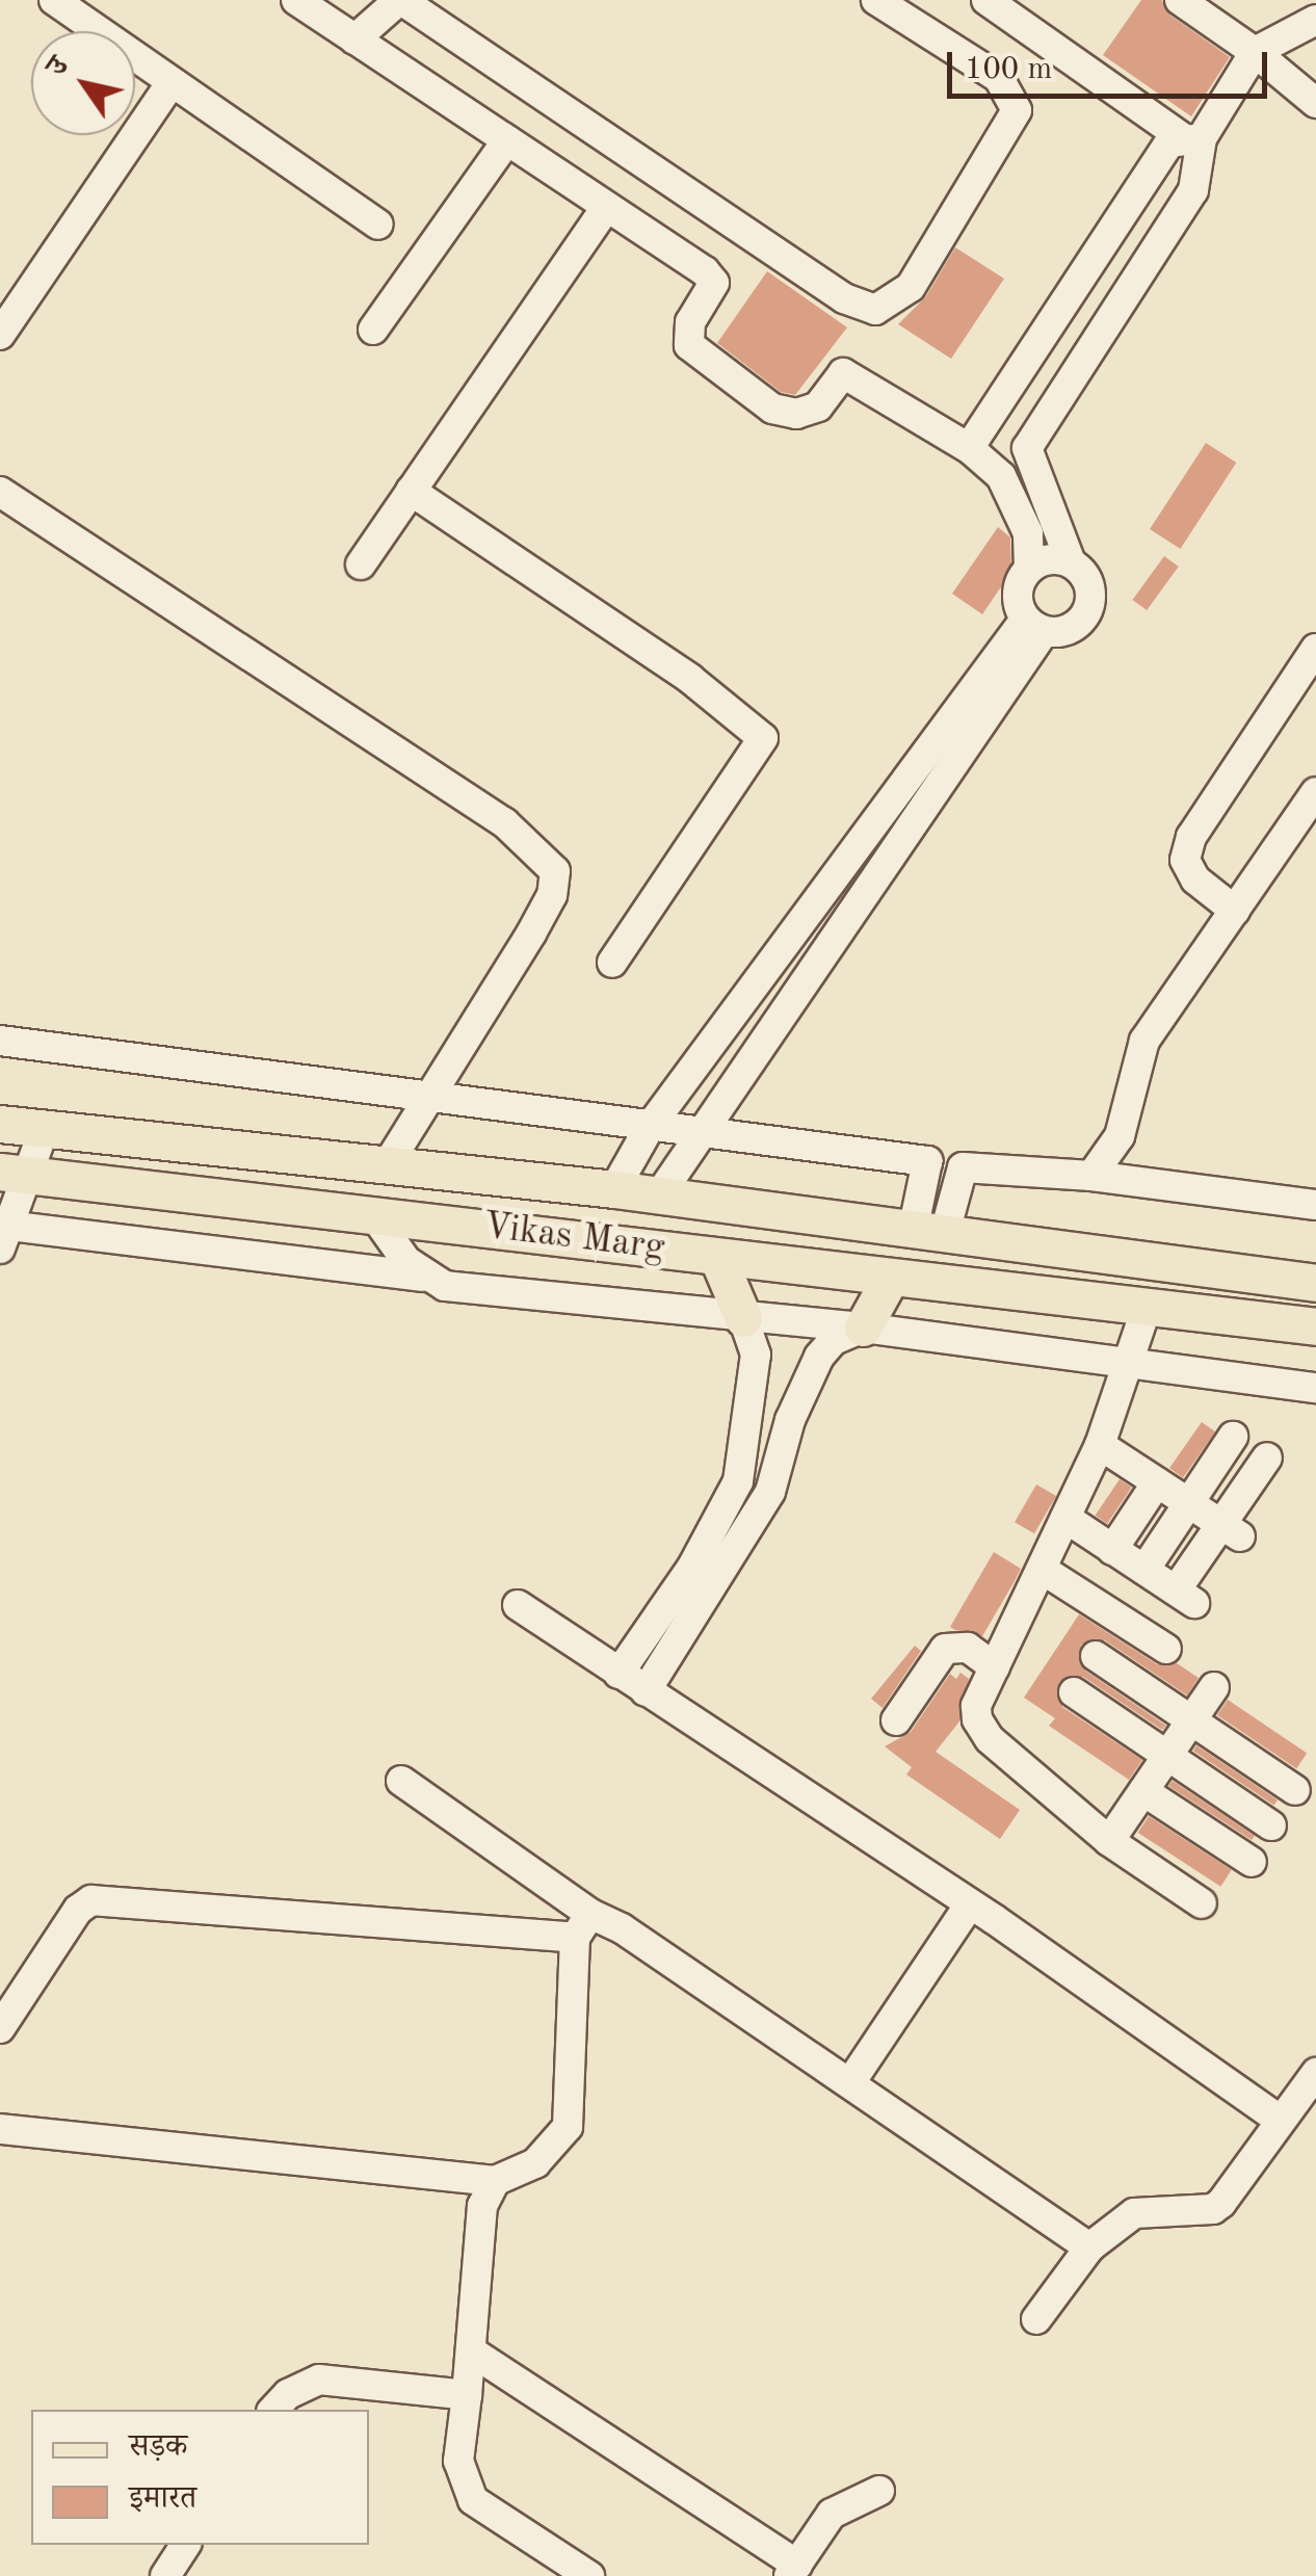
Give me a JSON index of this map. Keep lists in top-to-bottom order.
{
  "streets": {
    "main road": ["Vikas Marg"]
  },
  "legend": ["सड़क", "इमारत"],
  "scale_bar": "100 m",
  "north": "top left"
}
